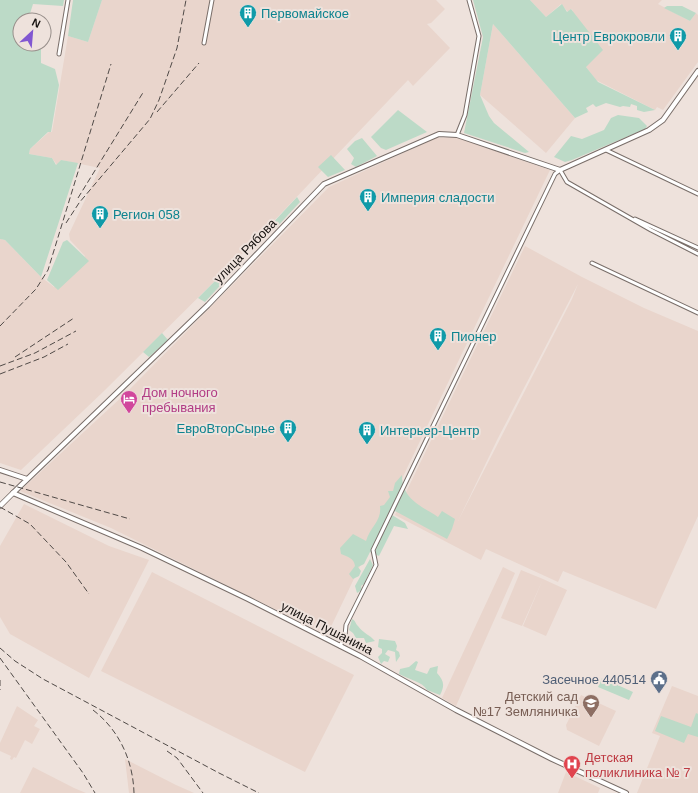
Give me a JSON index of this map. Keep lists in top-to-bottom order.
{
  "streets": {
    "main road": ["улица Рябова"],
    "street": ["улица Пушанина"]
  },
  "crossings": [
    ["улица Рябова", "улица Пушанина"]
  ],
  "places": {
    "building": [
      "Первомайское",
      "Центр Еврокровли",
      "Империя сладости",
      "Регион 058",
      "Пионер",
      "ЕвроВторСырье",
      "Интерьер-Центр"
    ],
    "hotel": ["Дом ночного пребывания"],
    "public building": ["Засечное 440514"],
    "school or university": ["Детский сад №17 Земляничка"],
    "hospital": ["Детская поликлиника № 7"]
  },
  "north": "top right"
}
